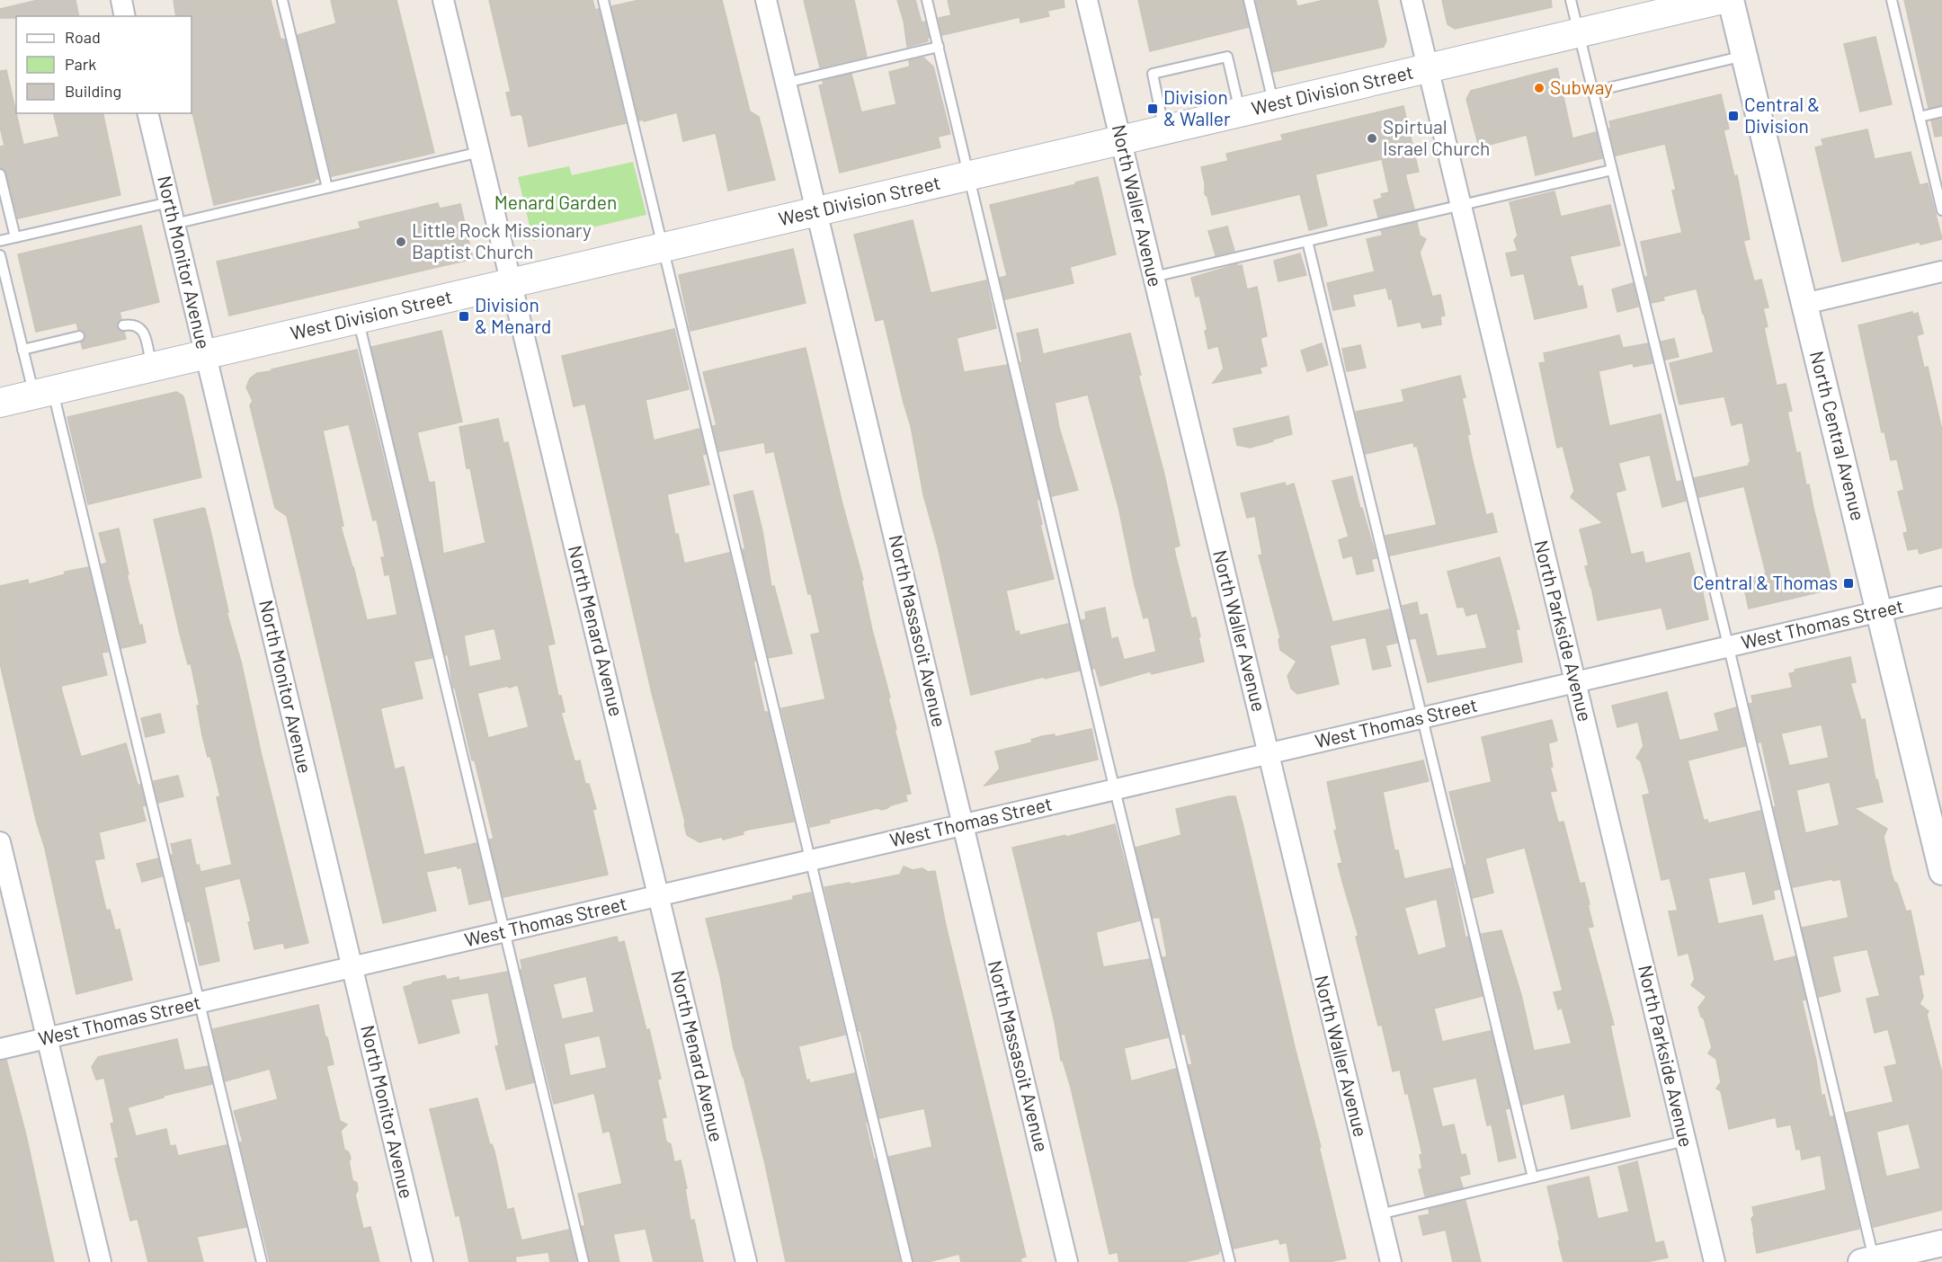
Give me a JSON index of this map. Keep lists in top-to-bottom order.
{
  "streets": {
    "main road": ["West Division Street"],
    "street": [
      "North Waller Avenue",
      "North Monitor Avenue",
      "North Central Avenue",
      "West Thomas Street",
      "North Menard Avenue",
      "North Massasoit Avenue",
      "North Parkside Avenue"
    ]
  },
  "crossings": [
    ["West Division Street", "North Waller Avenue"],
    ["West Division Street", "North Monitor Avenue"],
    ["West Division Street", "North Menard Avenue"],
    ["West Division Street", "North Massasoit Avenue"],
    ["West Division Street", "North Parkside Avenue"],
    ["North Waller Avenue", "West Thomas Street"],
    ["North Monitor Avenue", "West Thomas Street"],
    ["North Central Avenue", "West Thomas Street"],
    ["West Thomas Street", "North Menard Avenue"],
    ["West Thomas Street", "North Massasoit Avenue"],
    ["West Thomas Street", "North Parkside Avenue"]
  ],
  "parks": ["Menard Garden"],
  "places": {
    "other": ["Subway", "Spirtual Israel Church", "Little Rock Missionary Baptist Church"],
    "transit": [
      "Division & Waller",
      "Central & Division",
      "Division & Menard",
      "Central & Thomas"
    ]
  },
  "legend": ["Road", "Park", "Building"]
}
